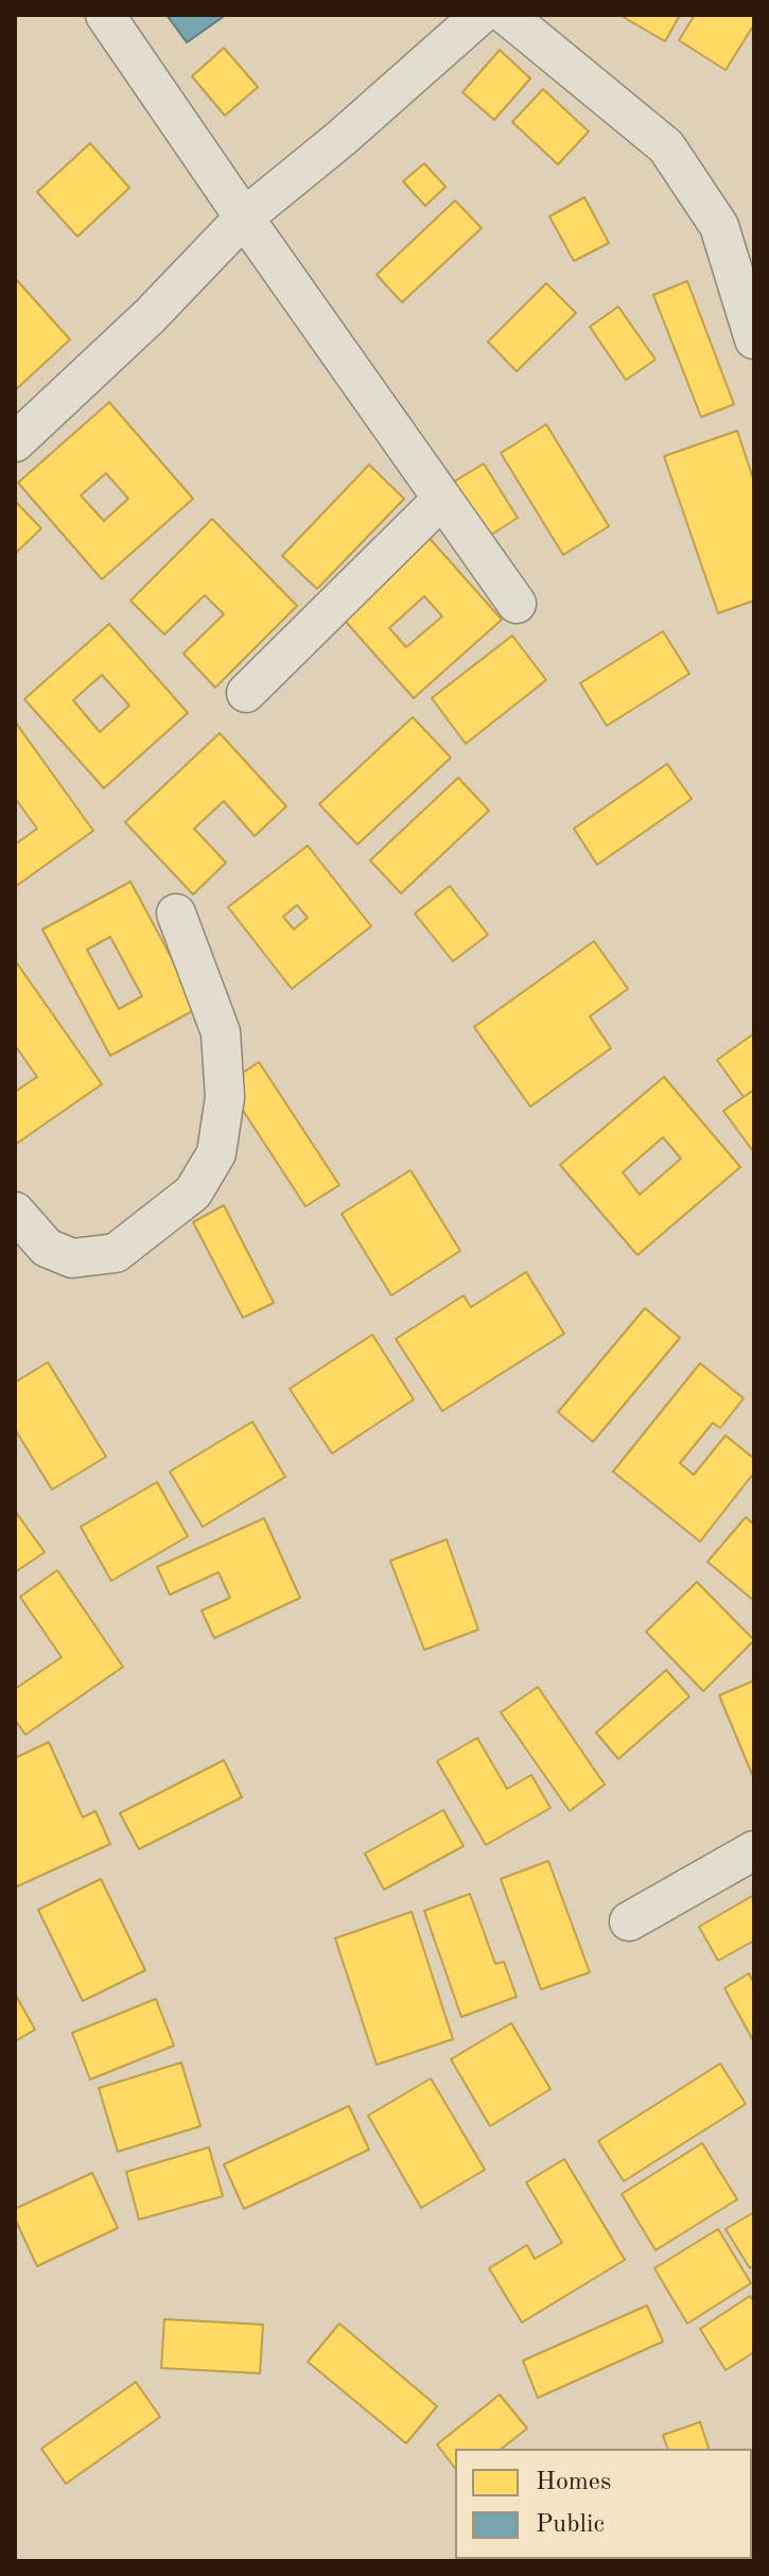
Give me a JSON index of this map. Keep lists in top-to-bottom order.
{
  "legend": ["Homes", "Public"]
}
